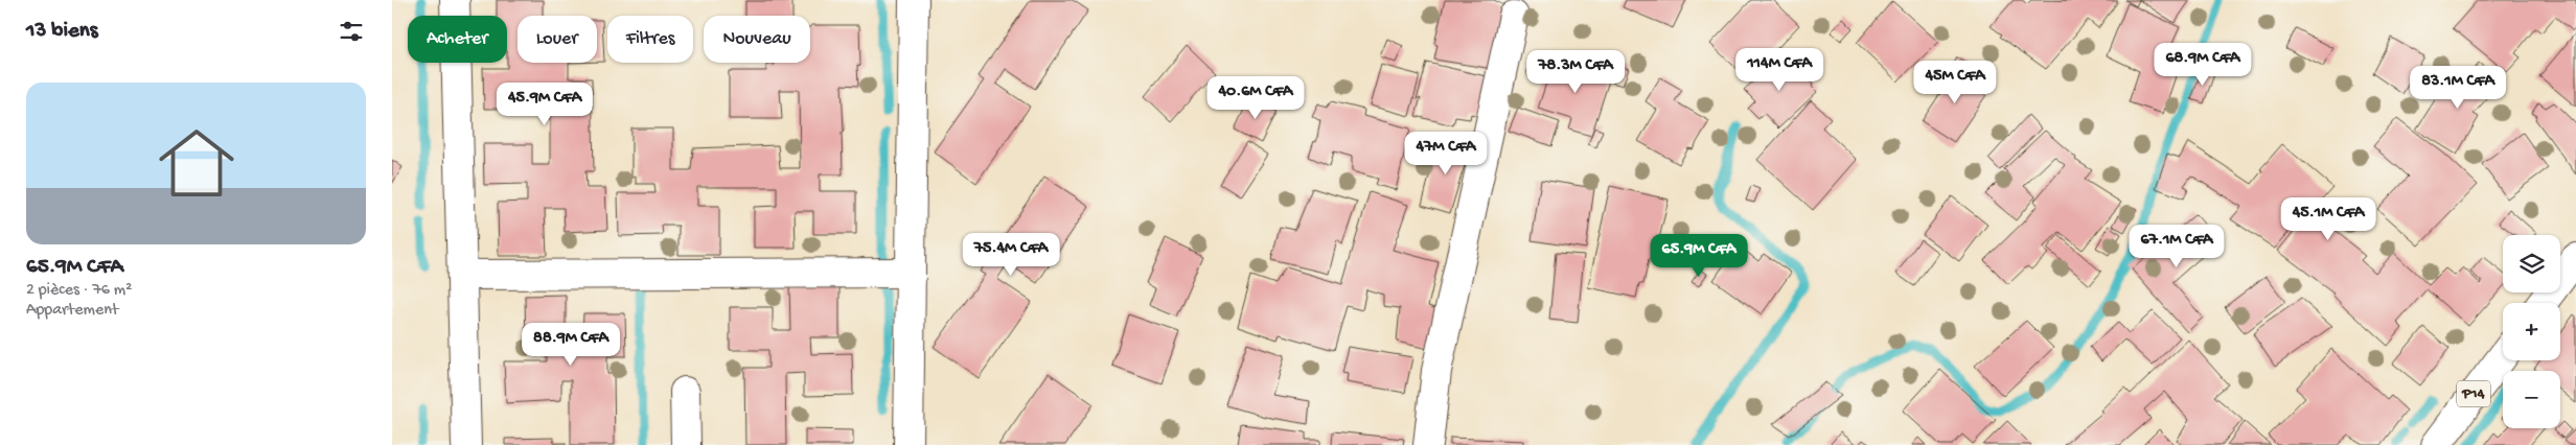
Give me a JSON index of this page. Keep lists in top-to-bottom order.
{
  "streets": {
    "street": ["P14"]
  },
  "page": {
    "heading": "13 biens",
    "chip": [
      "Acheter",
      "Louer",
      "Filtres",
      "Nouveau"
    ],
    "price": [
      "68.9M CFA",
      "114M CFA",
      "78.3M CFA",
      "45M CFA",
      "83.1M CFA",
      "40.6M CFA",
      "45.9M CFA",
      "47M CFA",
      "45.1M CFA",
      "67.1M CFA",
      "75.4M CFA",
      "65.9M CFA",
      "88.9M CFA"
    ],
    "list": [
      {
        "name": "65.9M CFA",
        "note": "2 pièces · 76 m² · Appartement"
      }
    ],
    "map_buttons": ["+", "−"]
  }
}
